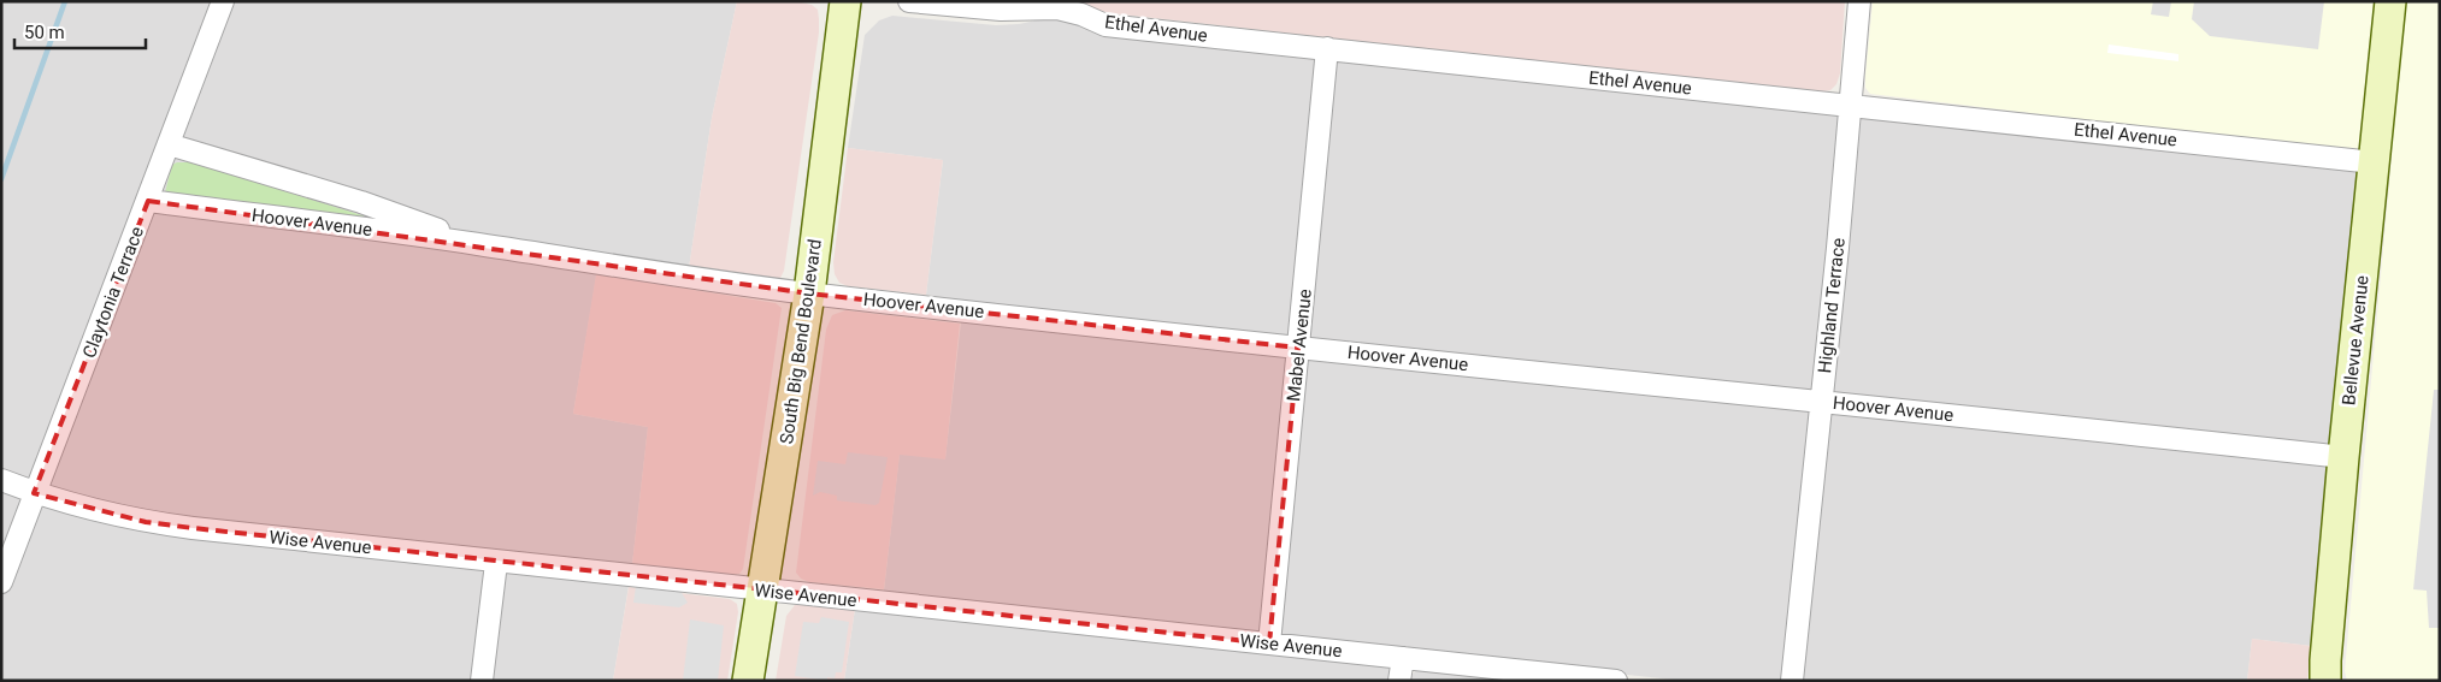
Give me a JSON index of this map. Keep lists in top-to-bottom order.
{
  "streets": {
    "main road": ["Bellevue Avenue", "South Big Bend Boulevard"],
    "street": [
      "Ethel Avenue",
      "Hoover Avenue",
      "Claytonia Terrace",
      "Highland Terrace",
      "Mabel Avenue",
      "Wise Avenue"
    ]
  },
  "crossings": [
    ["Ethel Avenue", "Highland Terrace"],
    ["Ethel Avenue", "Bellevue Avenue"],
    ["Ethel Avenue", "Mabel Avenue"],
    ["Hoover Avenue", "Claytonia Terrace"],
    ["Hoover Avenue", "Highland Terrace"],
    ["Hoover Avenue", "Bellevue Avenue"],
    ["Hoover Avenue", "South Big Bend Boulevard"],
    ["Hoover Avenue", "Mabel Avenue"],
    ["Claytonia Terrace", "Wise Avenue"],
    ["South Big Bend Boulevard", "Wise Avenue"],
    ["Mabel Avenue", "Wise Avenue"]
  ],
  "scale_bar": "50 m"
}
